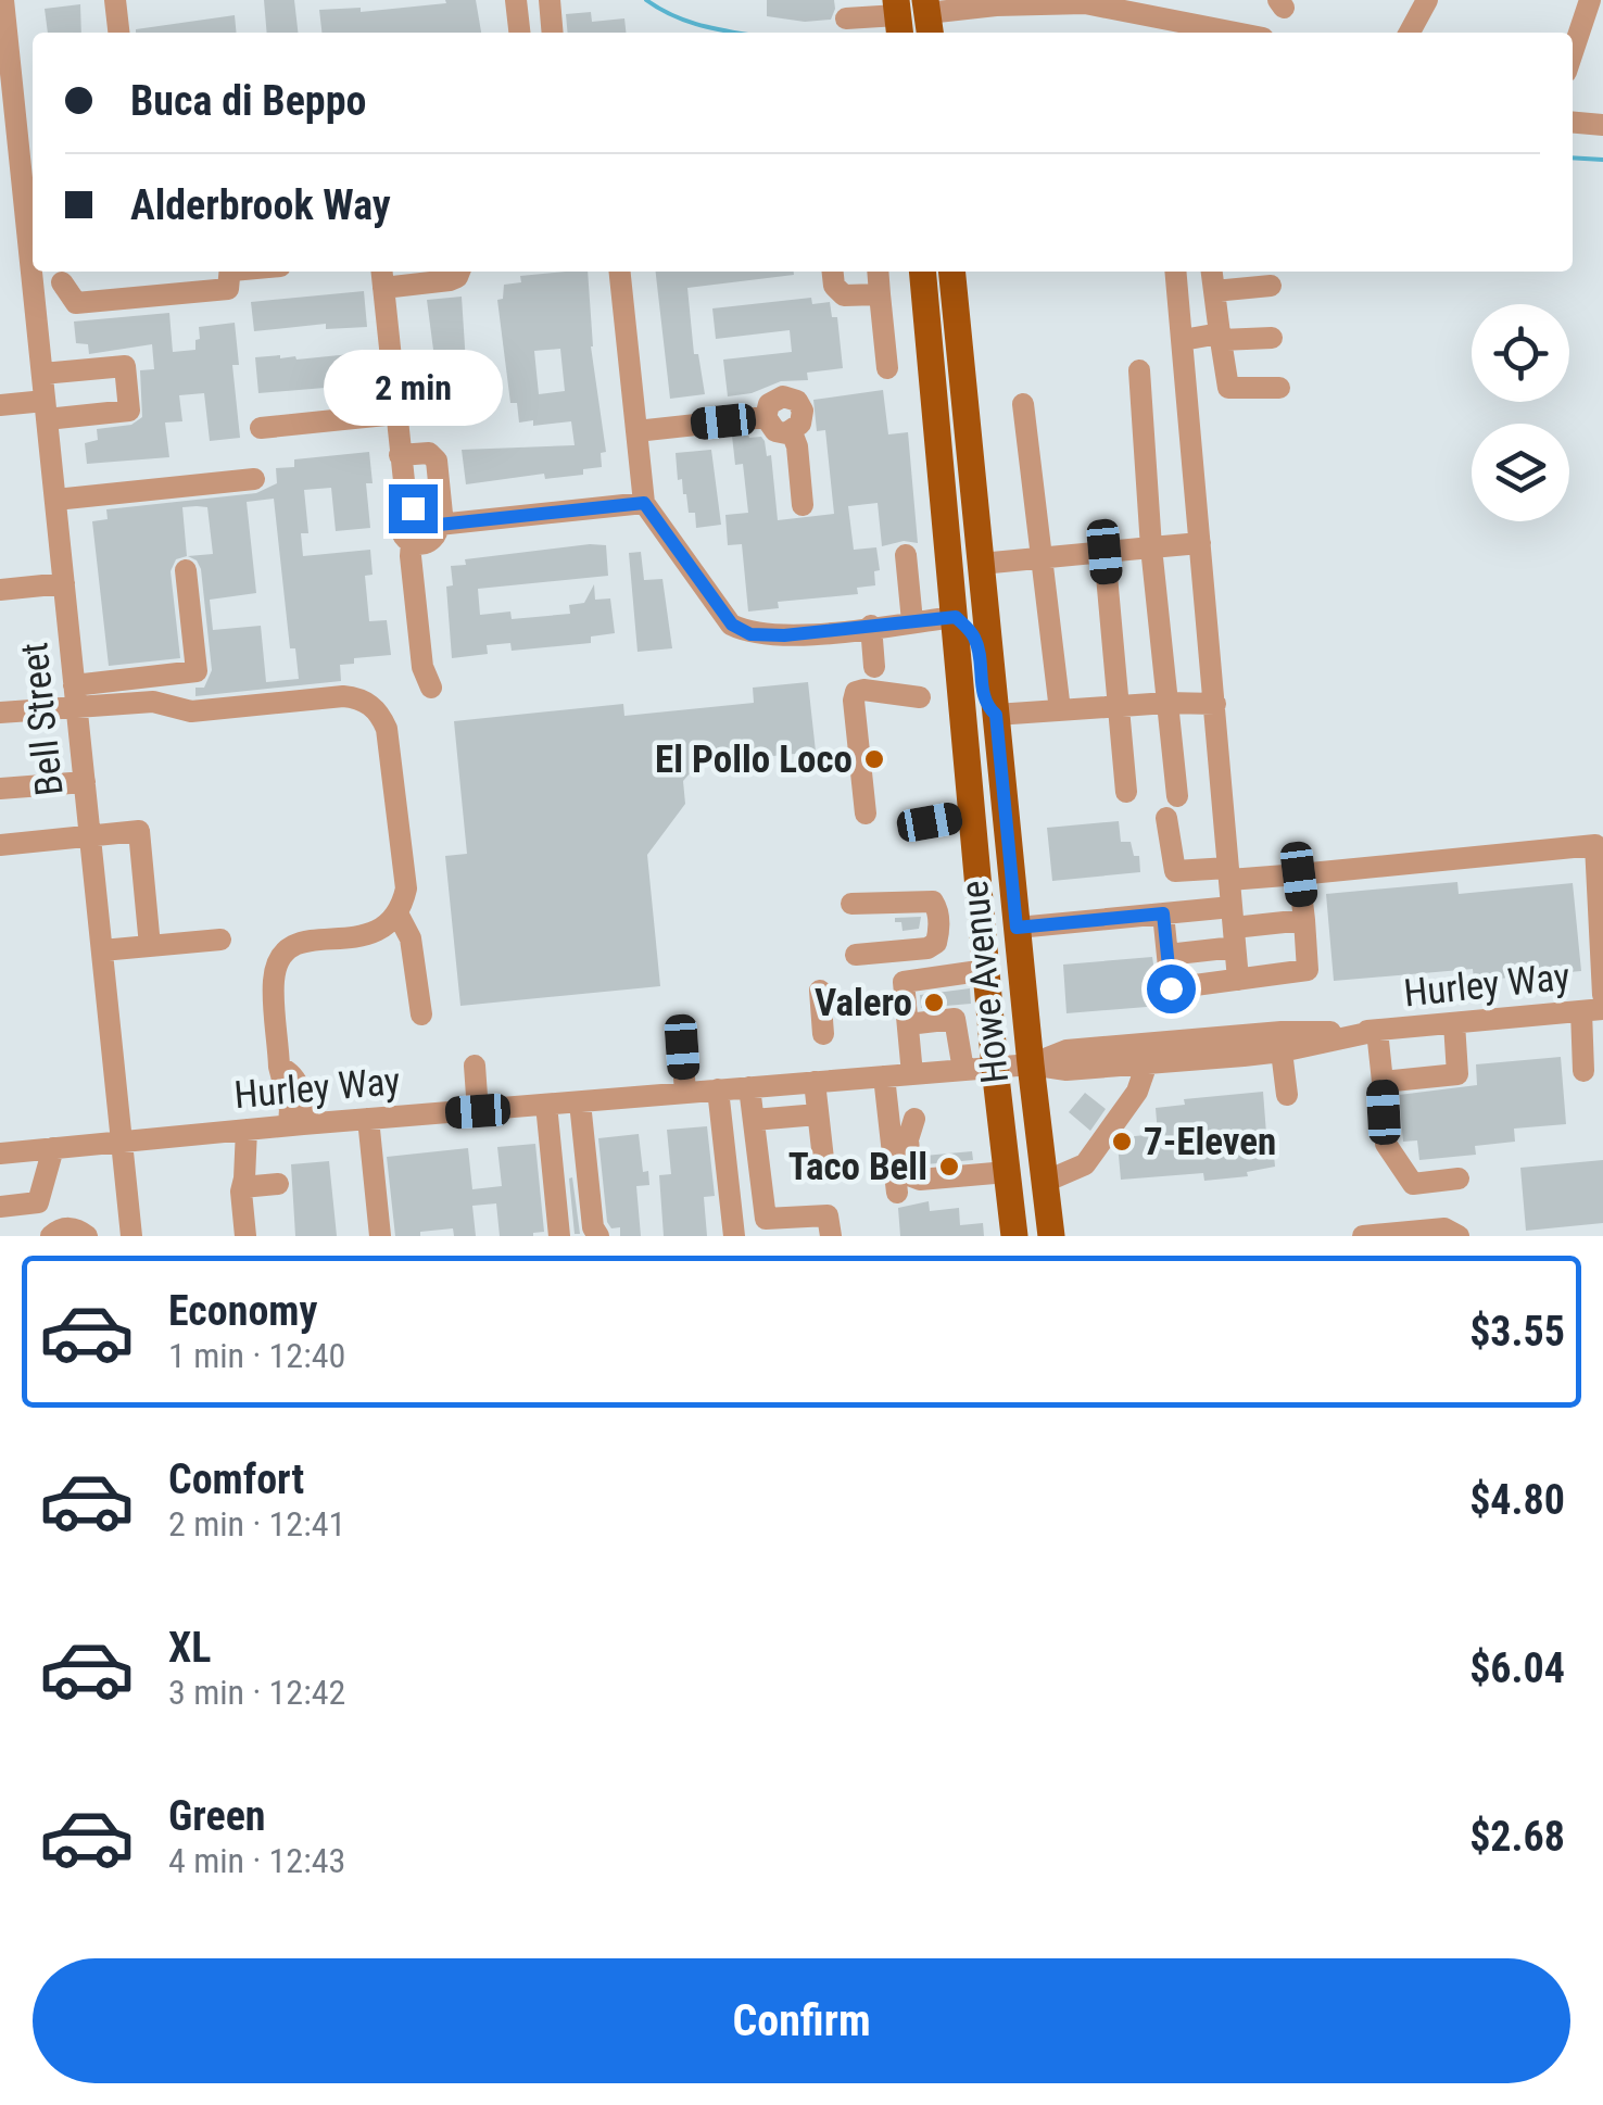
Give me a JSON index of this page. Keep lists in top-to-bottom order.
{
  "streets": {
    "main road": ["Howe Avenue"],
    "street": ["Bell Street", "Hurley Way"]
  },
  "crossings": [
    ["Bell Street", "Hurley Way"],
    ["Howe Avenue", "Hurley Way"]
  ],
  "places": [
    "El Pollo Loco",
    "Valero",
    "7-Eleven",
    "Taco Bell"
  ],
  "page": {
    "banner": ["Buca di Beppo", "Alderbrook Way"],
    "bubble": "2 min",
    "list": [
      {
        "name": "Economy",
        "note": "1 min · 12:40",
        "value": "$3.55"
      },
      {
        "name": "Comfort",
        "note": "2 min · 12:41",
        "value": "$4.80"
      },
      {
        "name": "XL",
        "note": "3 min · 12:42",
        "value": "$6.04"
      },
      {
        "name": "Green",
        "note": "4 min · 12:43",
        "value": "$2.68"
      }
    ],
    "buttons": "Confirm"
  }
}
